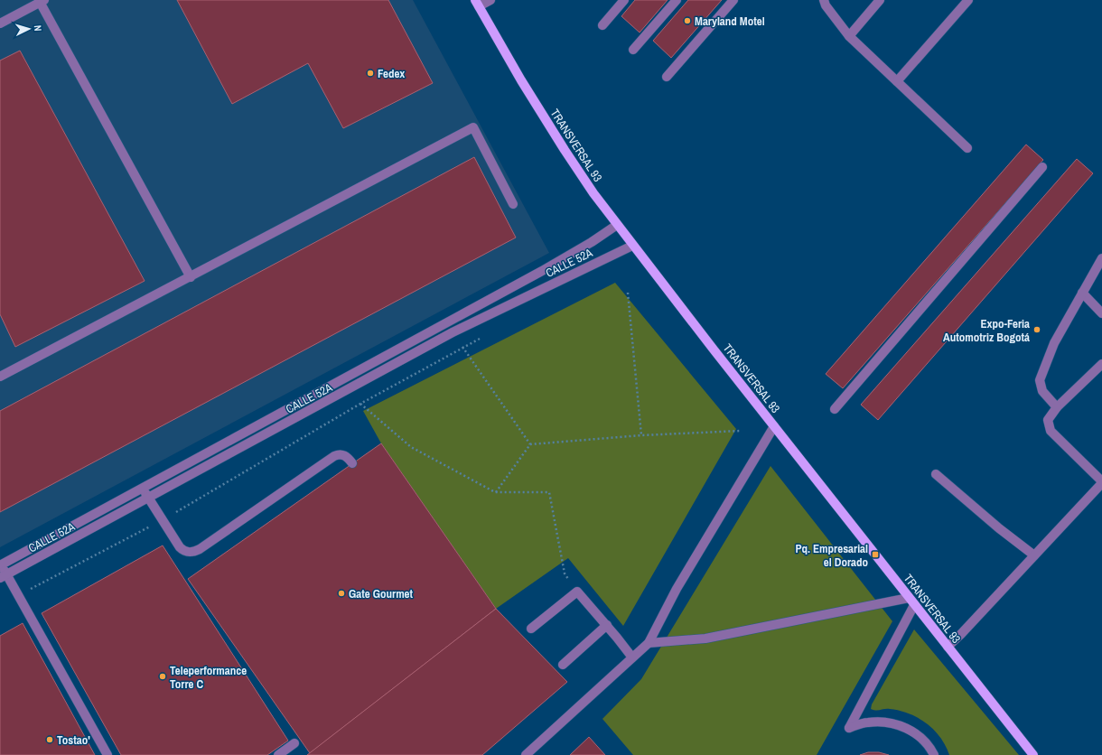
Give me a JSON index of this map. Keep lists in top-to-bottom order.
{
  "streets": {
    "main road": ["TRANSVERSAL 93"],
    "street": ["CALLE 52A"]
  },
  "crossings": [
    ["TRANSVERSAL 93", "CALLE 52A"]
  ],
  "places": {
    "other": [
      "Maryland Motel",
      "Fedex",
      "Expo-Feria Automotriz Bogotá",
      "Gate Gourmet",
      "Teleperformance Torre C",
      "Tostao'"
    ],
    "transit": ["Pq. Empresarial el Dorado"]
  },
  "north": "right"
}
